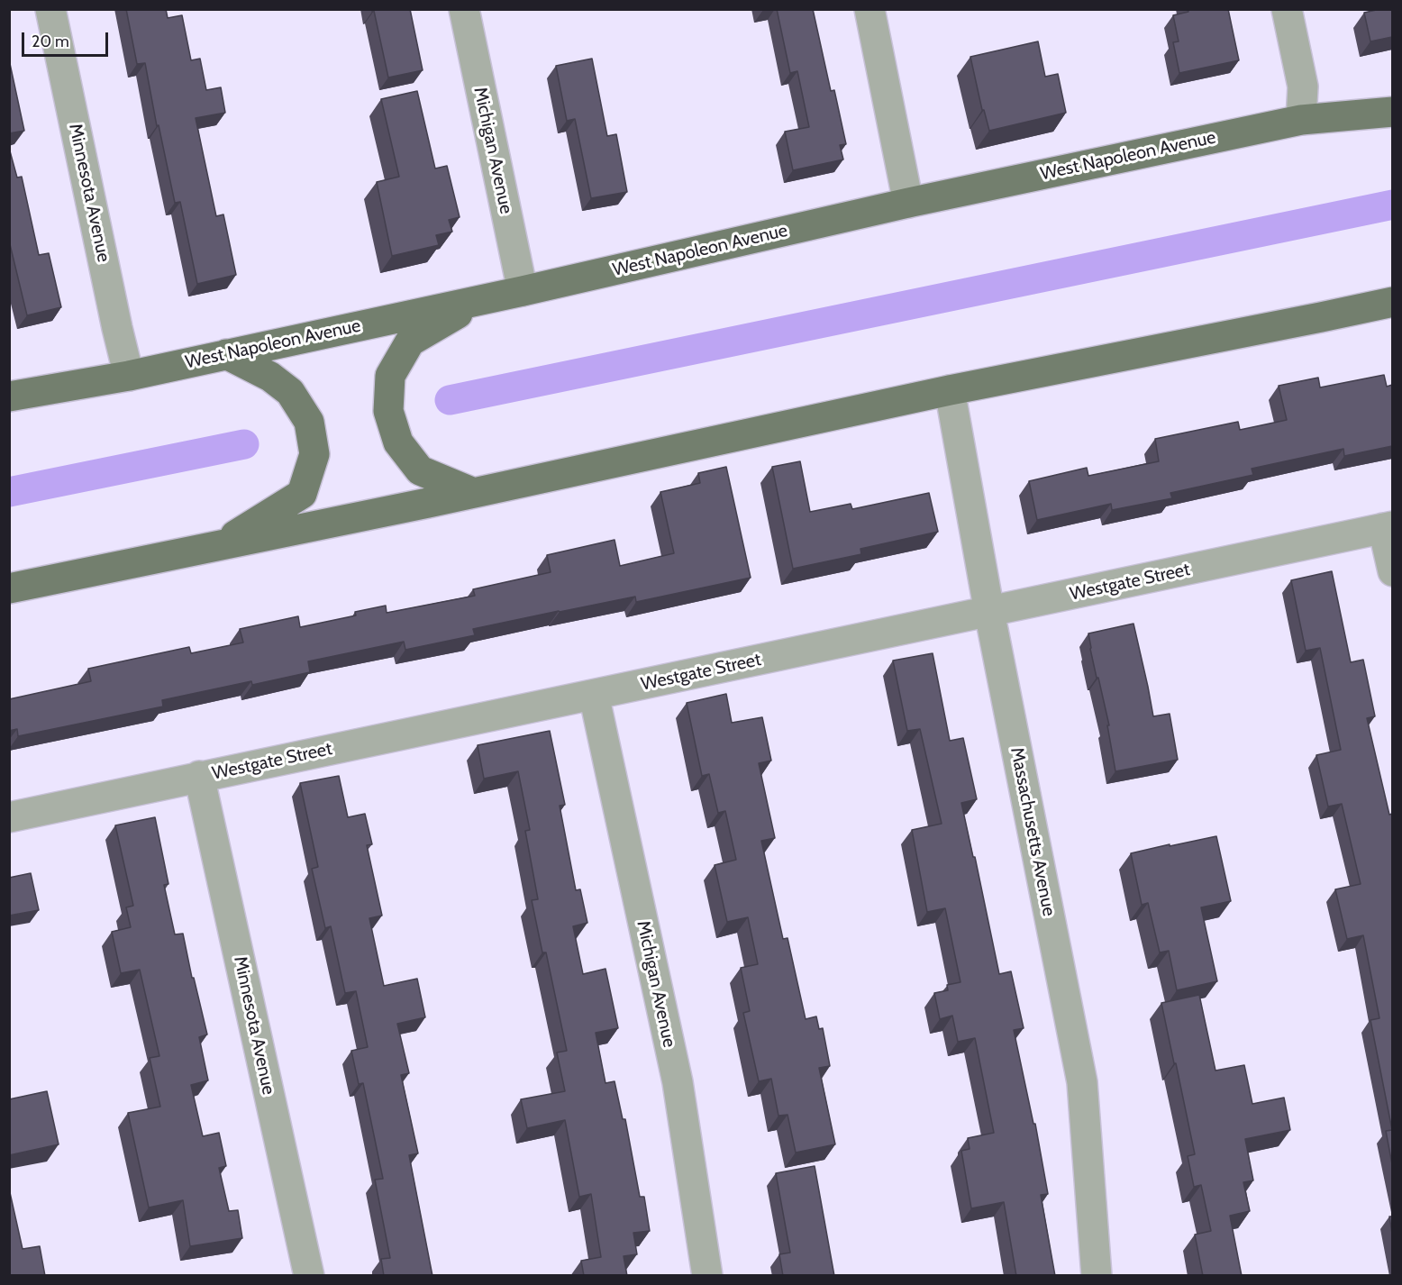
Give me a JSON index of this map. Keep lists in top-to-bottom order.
{
  "streets": {
    "main road": ["West Napoleon Avenue"],
    "street": [
      "Michigan Avenue",
      "Minnesota Avenue",
      "Westgate Street",
      "Massachusetts Avenue"
    ]
  },
  "crossings": [
    ["Michigan Avenue", "West Napoleon Avenue"],
    ["Michigan Avenue", "Westgate Street"],
    ["West Napoleon Avenue", "Minnesota Avenue"],
    ["Minnesota Avenue", "Westgate Street"],
    ["Westgate Street", "Massachusetts Avenue"]
  ],
  "scale_bar": "20 m"
}
